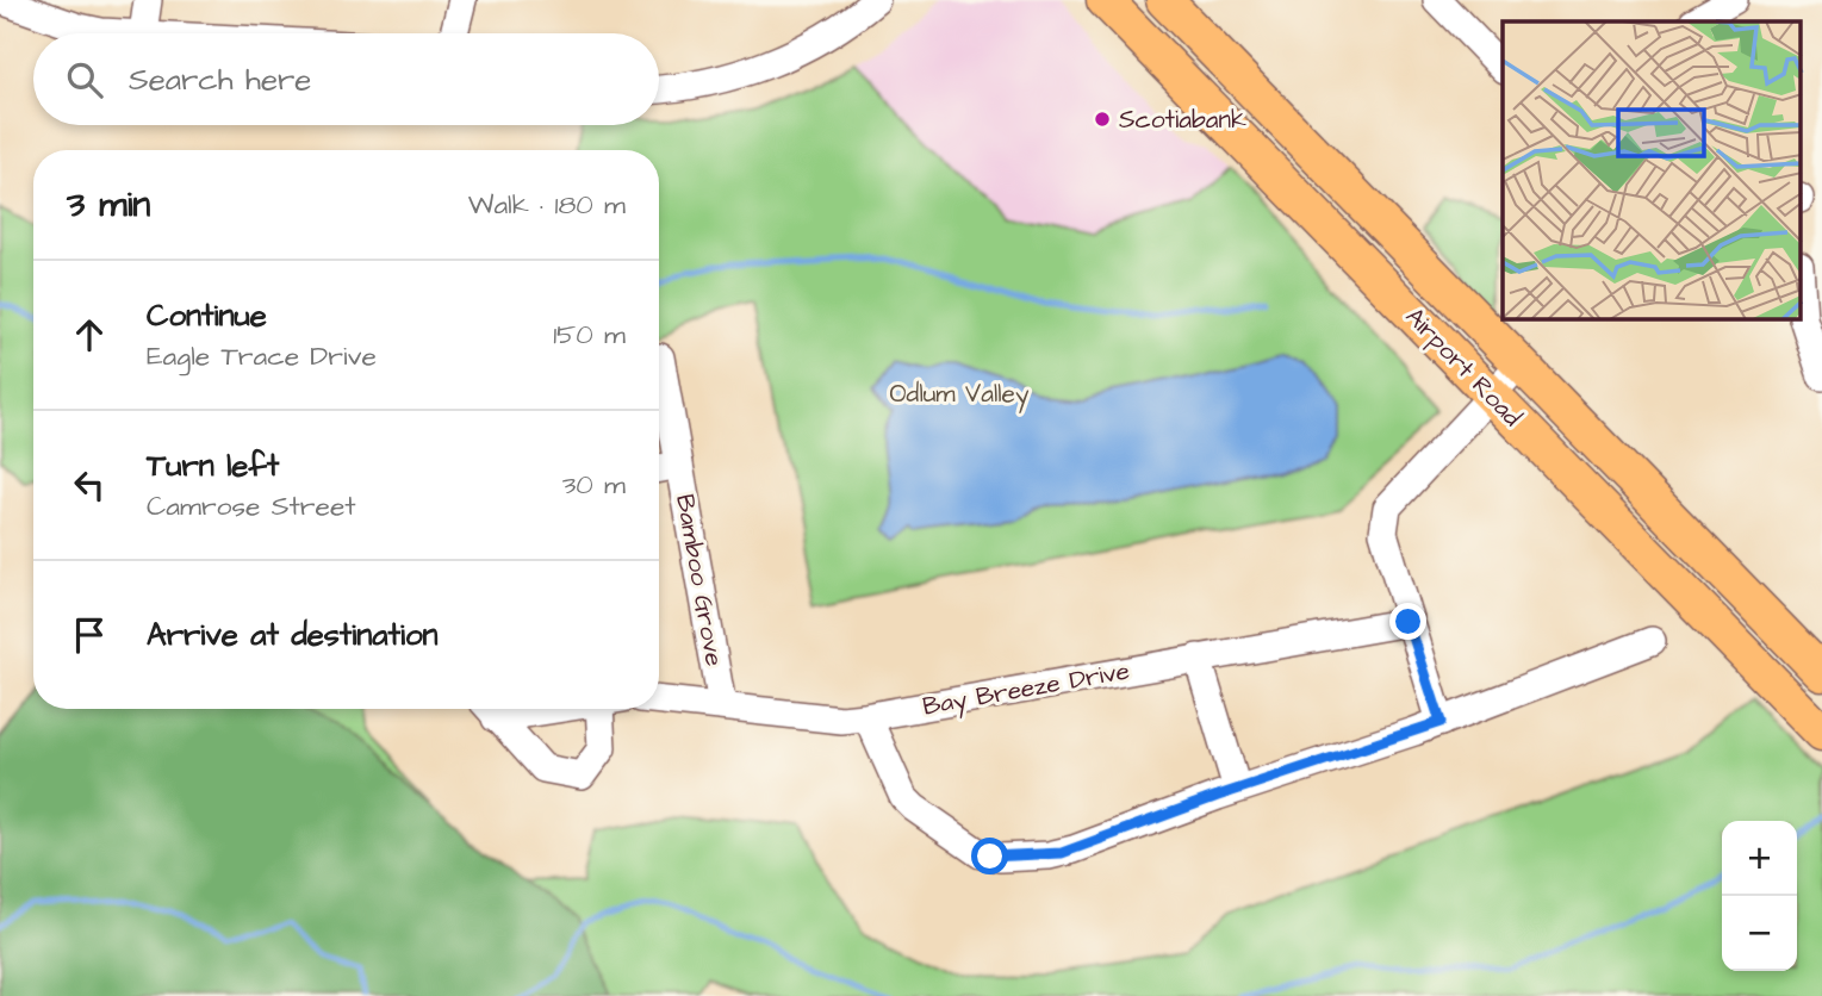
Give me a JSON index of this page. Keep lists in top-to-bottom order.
{
  "streets": {
    "main road": ["Airport Road"],
    "street": ["Bamboo Grove", "Bay Breeze Drive"]
  },
  "crossings": [
    ["Bamboo Grove", "Bay Breeze Drive"]
  ],
  "parks": ["Odlum Valley"],
  "places": ["Scotiabank"],
  "page": {
    "search": "Search here",
    "heading": ["3 min", "Walk · 180 m"],
    "list": [
      ["Continue", "Eagle Trace Drive", "150 m"],
      ["Turn left", "Camrose Street", "30 m"],
      "Arrive at destination"
    ],
    "map_buttons": ["+", "−"]
  }
}
